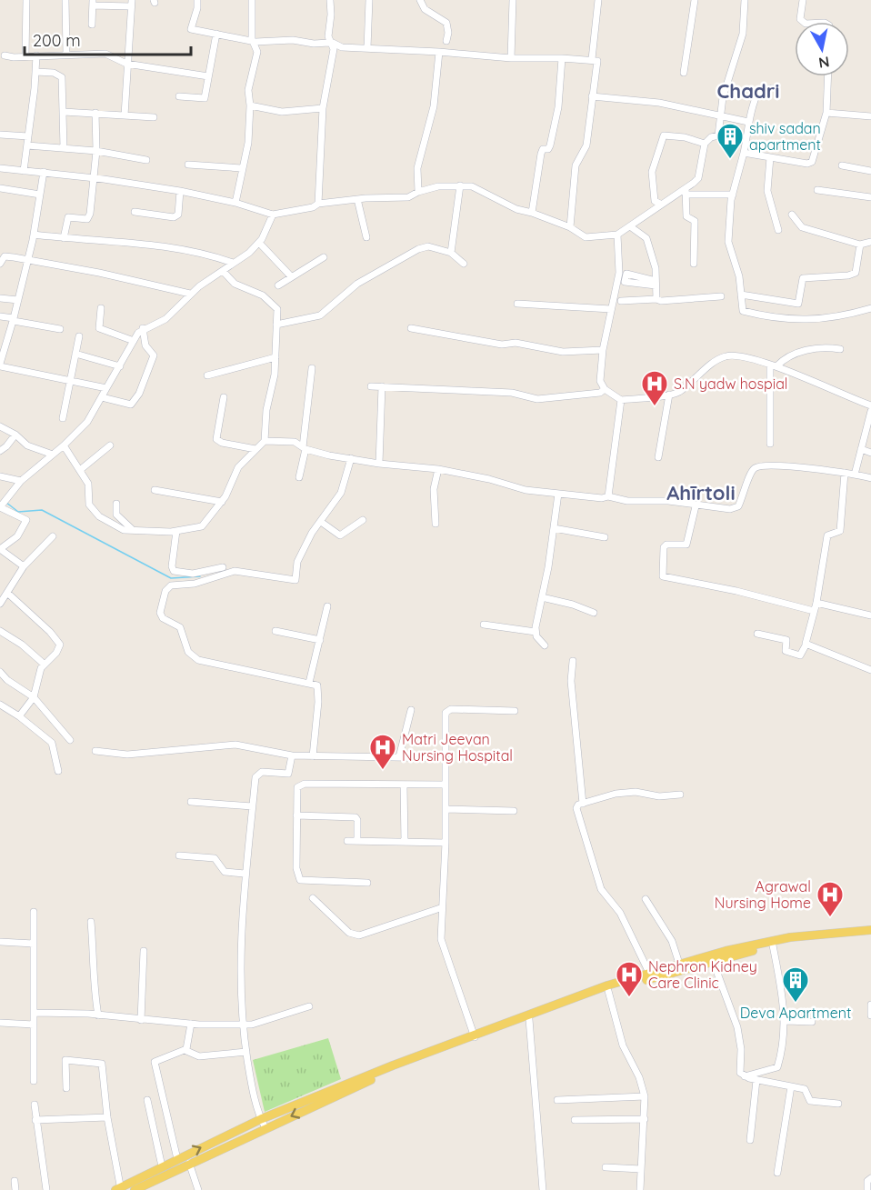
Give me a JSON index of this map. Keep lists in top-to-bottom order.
{
  "districts": ["Chadri", "Ahīrtoli"],
  "places": {
    "building": ["shiv sadan apartment", "Deva Apartment"],
    "hospital": [
      "S.N yadw hospial",
      "Matri Jeevan Nursing Hospital",
      "Agrawal Nursing Home",
      "Nephron Kidney Care Clinic"
    ]
  },
  "scale_bar": "200 m",
  "north": "bottom"
}
